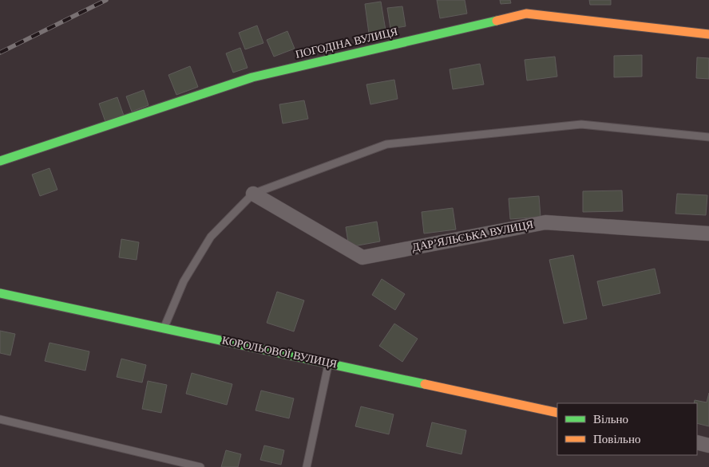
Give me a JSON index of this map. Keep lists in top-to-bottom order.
{
  "streets": {
    "street": ["ПОГОДІНА ВУЛИЦЯ", "ДАР’ЯЛЬСЬКА ВУЛИЦЯ", "КОРОЛЬОВОЇ ВУЛИЦЯ"]
  },
  "legend": ["Вільно", "Повільно"]
}
